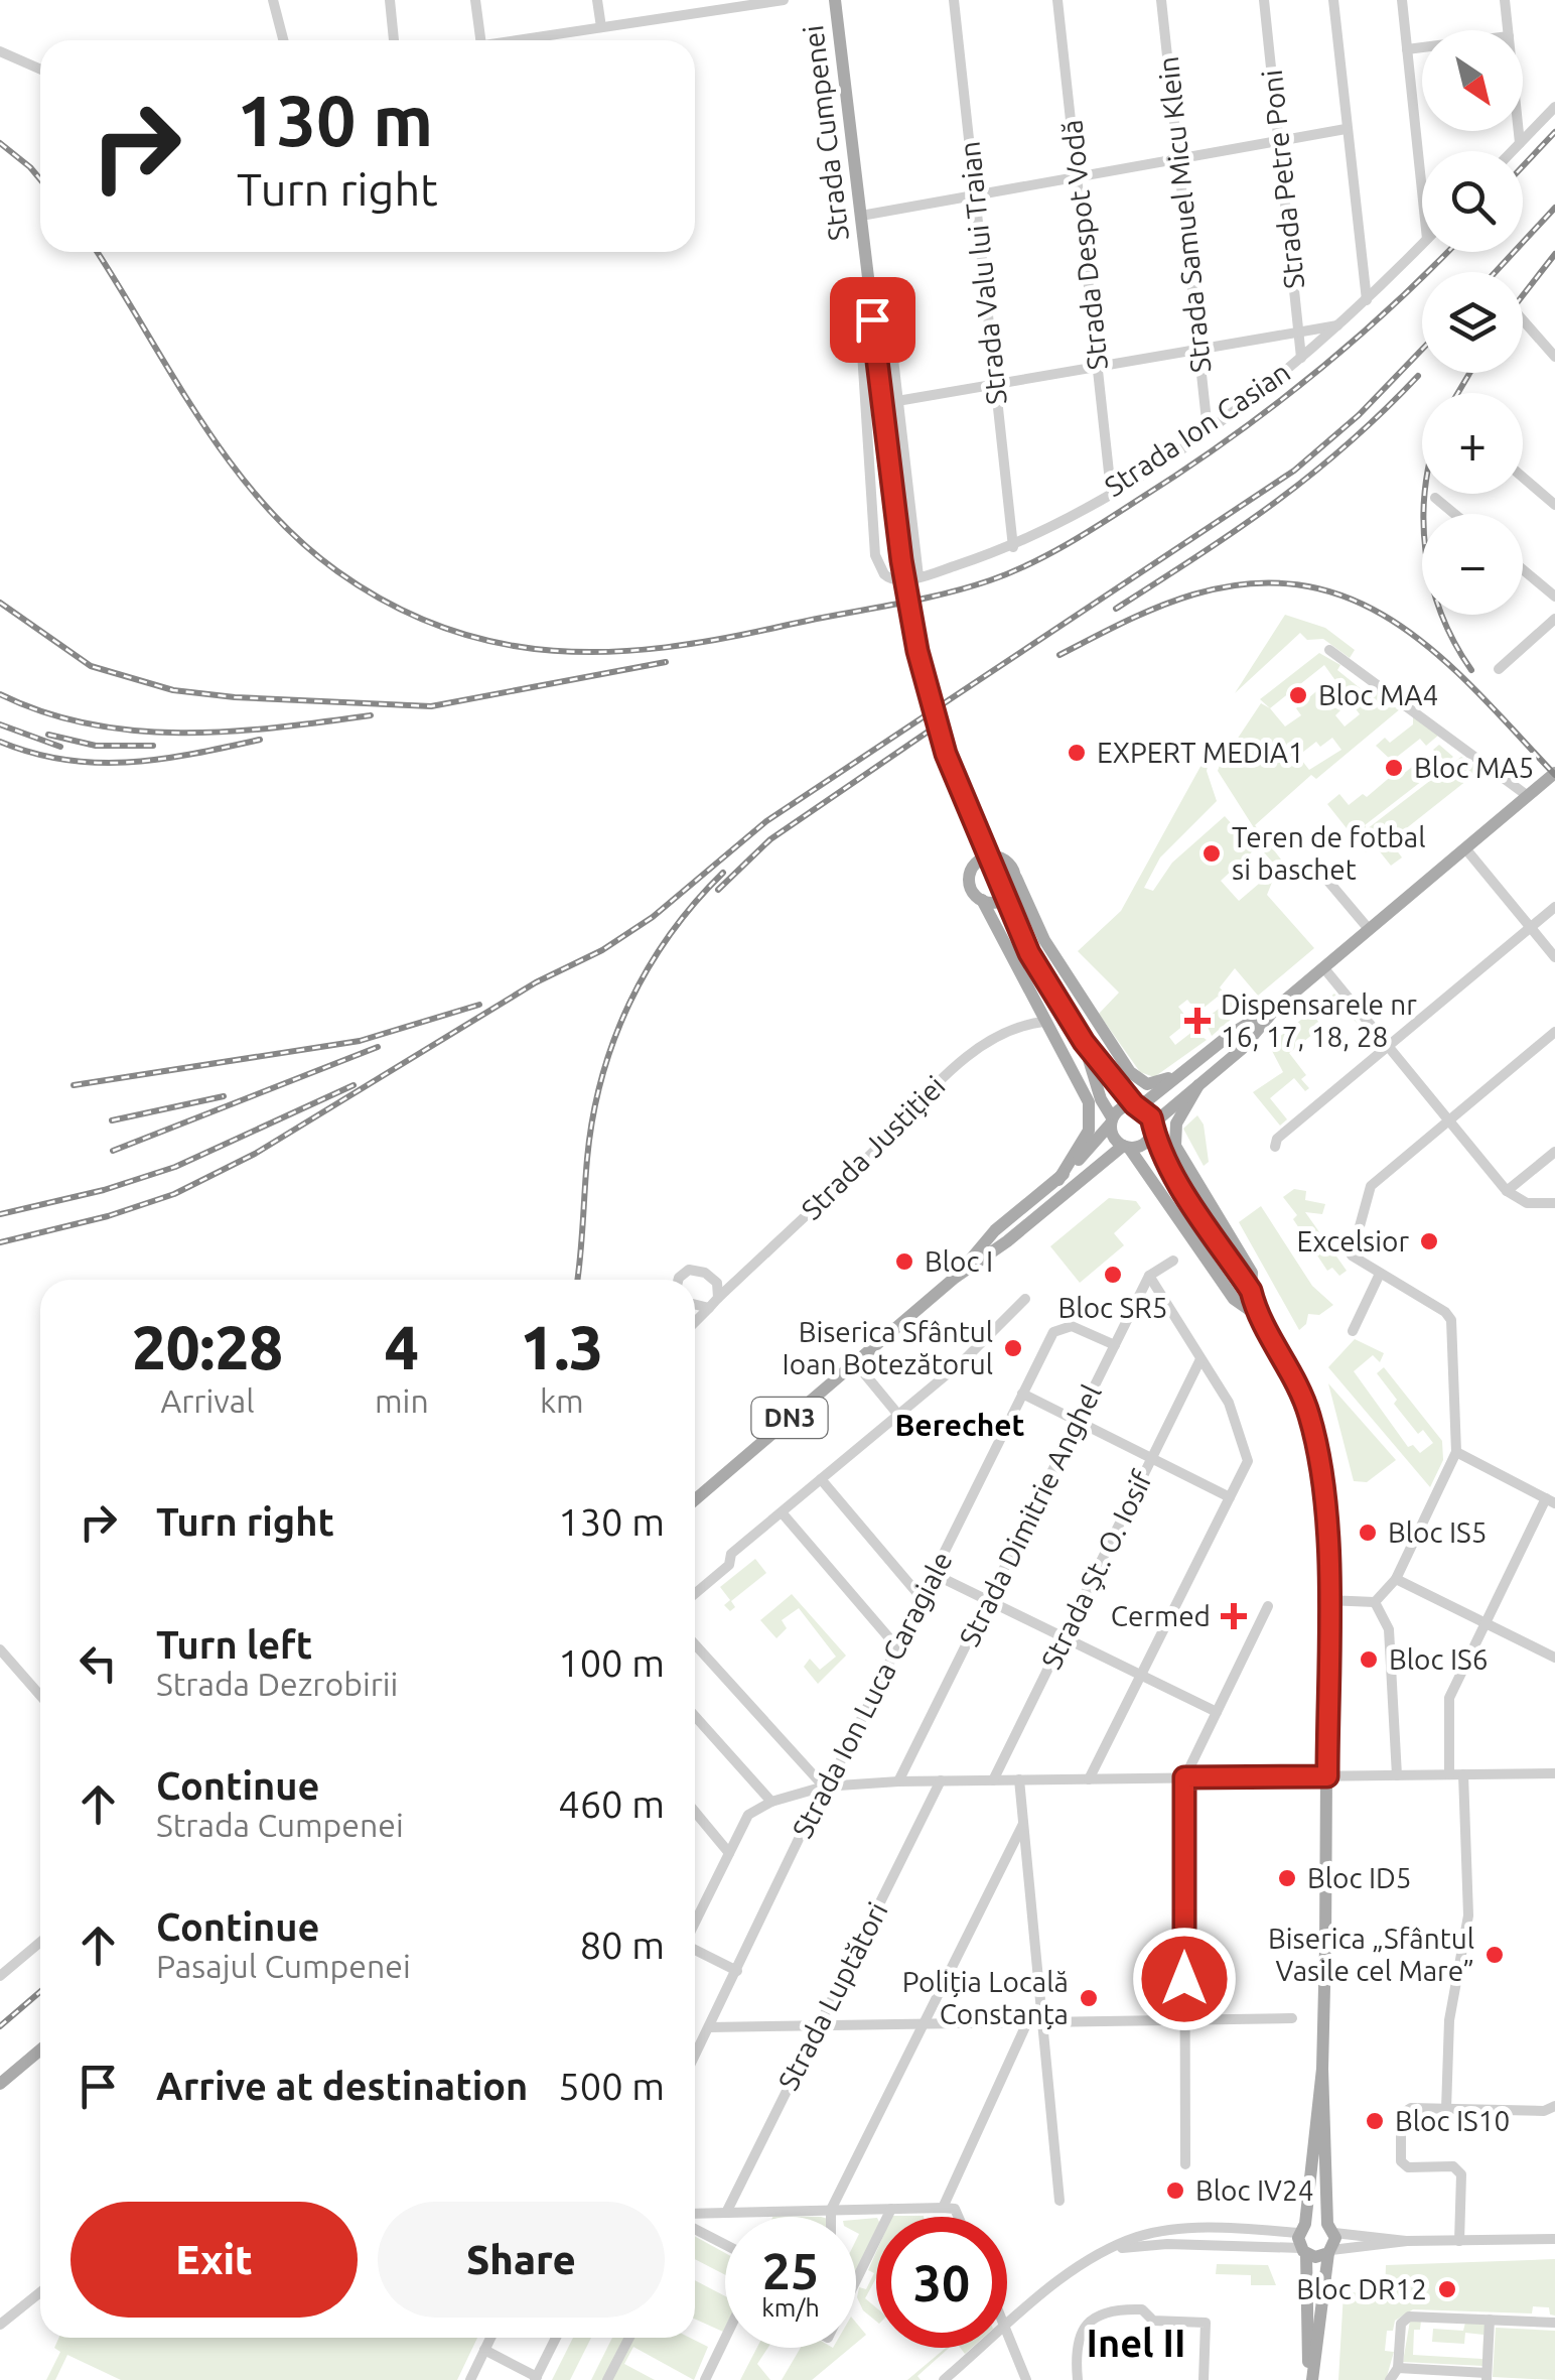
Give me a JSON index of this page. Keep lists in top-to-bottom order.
{
  "streets": {
    "main road": ["Strada Cumpenei", "DN3"],
    "street": [
      "Strada Petre Poni",
      "Strada Samuel Micu Klein",
      "Strada Despot Vodă",
      "Strada Valu lui Traian",
      "Strada Ion Casian",
      "Strada Justiției",
      "Strada Dimitrie Anghel",
      "Strada Șt. O. Iosif",
      "Strada Ion Luca Caragiale",
      "Strada Luptători"
    ]
  },
  "crossings": [
    ["Strada Petre Poni", "Strada Ion Casian"],
    ["Strada Samuel Micu Klein", "Strada Ion Casian"],
    ["Strada Despot Vodă", "Strada Ion Casian"],
    ["Strada Valu lui Traian", "Strada Ion Casian"],
    ["Strada Dimitrie Anghel", "Strada Ion Luca Caragiale"]
  ],
  "districts": ["Berechet", "Inel II"],
  "places": {
    "other": [
      "Bloc MA4",
      "EXPERT MEDIA1",
      "Bloc MA5",
      "Teren de fotbal si baschet",
      "Excelsior",
      "Bloc I",
      "Bloc SR5",
      "Biserica Sfântul Ioan Botezătorul",
      "Bloc IS5",
      "Bloc IS6",
      "Bloc ID5",
      "Biserica „Sfântul Vasile cel Mare”",
      "Poliția Locală Constanța",
      "Bloc IS10",
      "Bloc IV24",
      "Bloc DR12"
    ],
    "health": ["Dispensarele nr 16, 17, 18, 28", "Cermed"]
  },
  "north": "bottom right",
  "page": {
    "map_buttons": ["+", "−"],
    "turn": ["130 m", "Turn right"],
    "eta": [
      "20:28",
      "Arrival",
      "4",
      "min",
      "1.3",
      "km"
    ],
    "list": [
      {
        "name": "Turn right",
        "value": "130 m"
      },
      {
        "name": "Turn left",
        "note": "Strada Dezrobirii",
        "value": "100 m"
      },
      {
        "name": "Continue",
        "note": "Strada Cumpenei",
        "value": "460 m"
      },
      {
        "name": "Continue",
        "note": "Pasajul Cumpenei",
        "value": "80 m"
      },
      {
        "name": "Arrive at destination",
        "value": "500 m"
      }
    ],
    "buttons": ["Exit", "Share"],
    "speed": "25 km/h",
    "limit": "30"
  }
}
